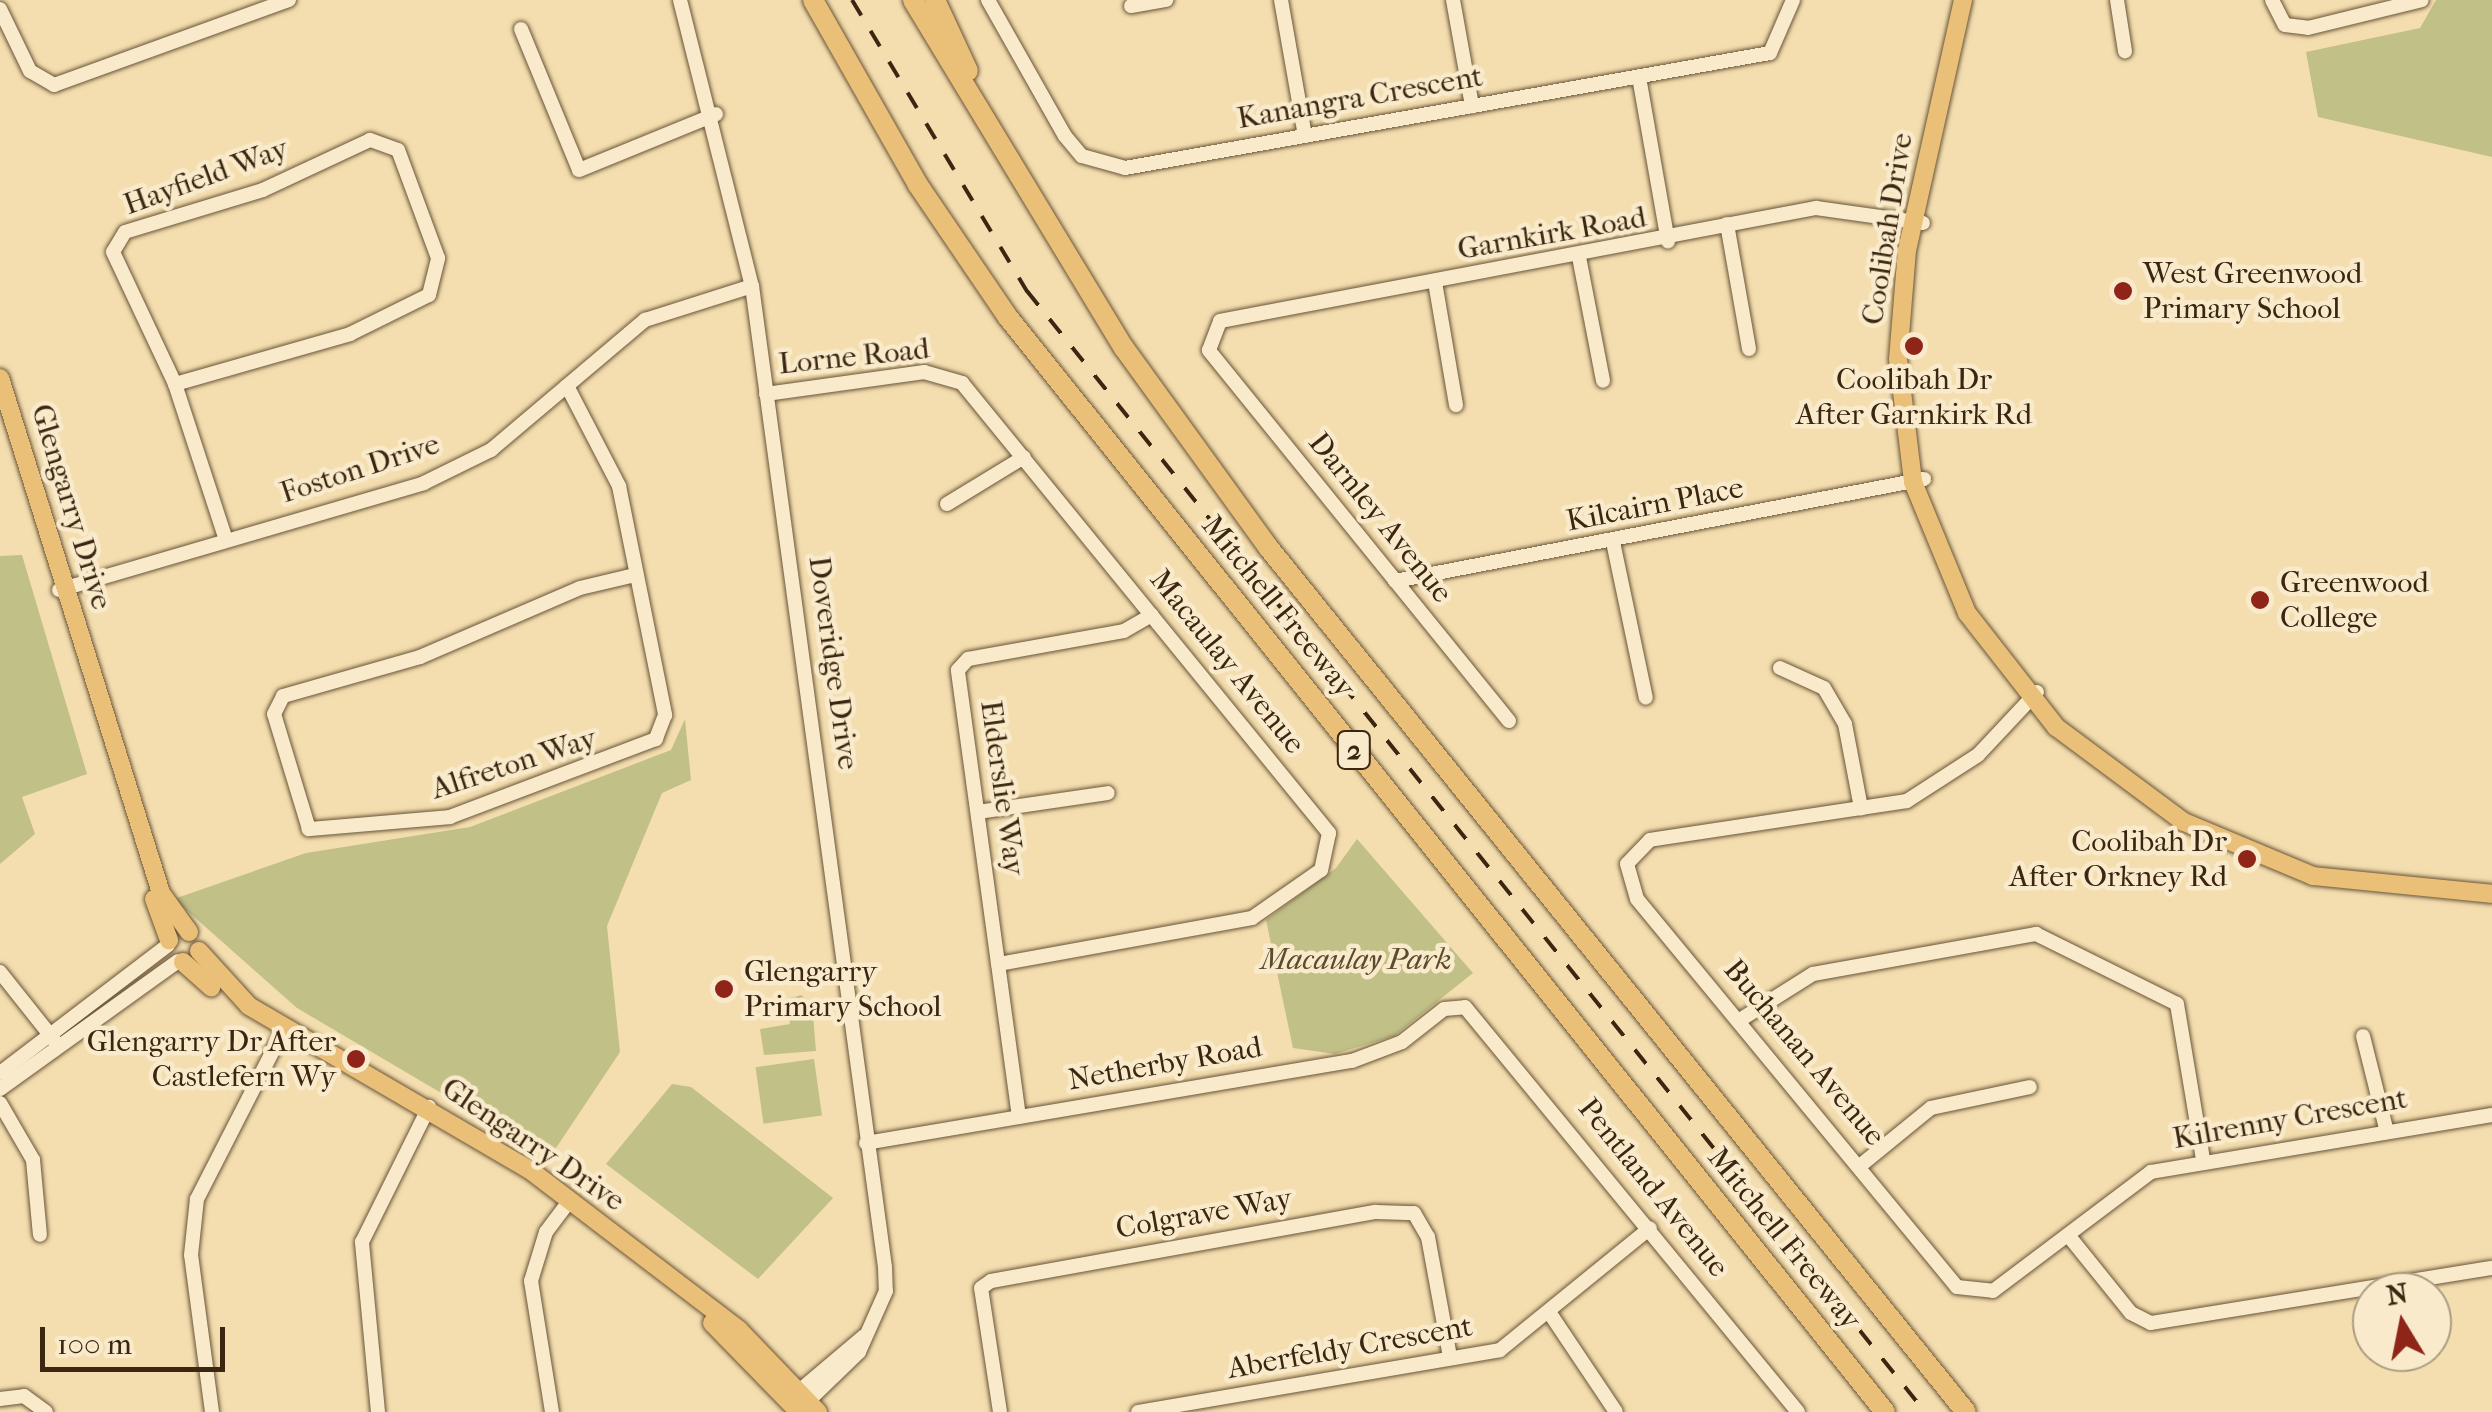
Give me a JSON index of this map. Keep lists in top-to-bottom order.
{
  "streets": {
    "highway": ["Mitchell Freeway", "2"],
    "main road": ["Coolibah Drive", "Glengarry Drive"],
    "street": [
      "Kanangra Crescent",
      "Hayfield Way",
      "Garnkirk Road",
      "Lorne Road",
      "Foston Drive",
      "Kilcairn Place",
      "Darnley Avenue",
      "Macaulay Avenue",
      "Doveridge Drive",
      "Alfreton Way",
      "Elderslie Way",
      "Buchanan Avenue",
      "Netherby Road",
      "Kilrenny Crescent",
      "Pentland Avenue",
      "Colgrave Way",
      "Aberfeldy Crescent"
    ]
  },
  "crossings": [
    ["Hayfield Way", "Foston Drive"],
    ["Coolibah Drive", "Garnkirk Road"],
    ["Coolibah Drive", "Kilcairn Place"],
    ["Garnkirk Road", "Darnley Avenue"],
    ["Lorne Road", "Macaulay Avenue"],
    ["Lorne Road", "Doveridge Drive"],
    ["Foston Drive", "Glengarry Drive"],
    ["Foston Drive", "Doveridge Drive"],
    ["Foston Drive", "Alfreton Way"],
    ["Kilcairn Place", "Darnley Avenue"],
    ["Glengarry Drive", "Doveridge Drive"],
    ["Macaulay Avenue", "Elderslie Way"],
    ["Doveridge Drive", "Netherby Road"],
    ["Elderslie Way", "Netherby Road"],
    ["Buchanan Avenue", "Kilrenny Crescent"],
    ["Netherby Road", "Pentland Avenue"],
    ["Pentland Avenue", "Aberfeldy Crescent"],
    ["Colgrave Way", "Aberfeldy Crescent"]
  ],
  "parks": ["Macaulay Park"],
  "places": [
    "West Greenwood Primary School",
    "Coolibah Dr After Garnkirk Rd",
    "Greenwood College",
    "Coolibah Dr After Orkney Rd",
    "Glengarry Primary School",
    "Glengarry Dr After Castlefern Wy"
  ],
  "scale_bar": "100 m",
  "north": "top"
}
